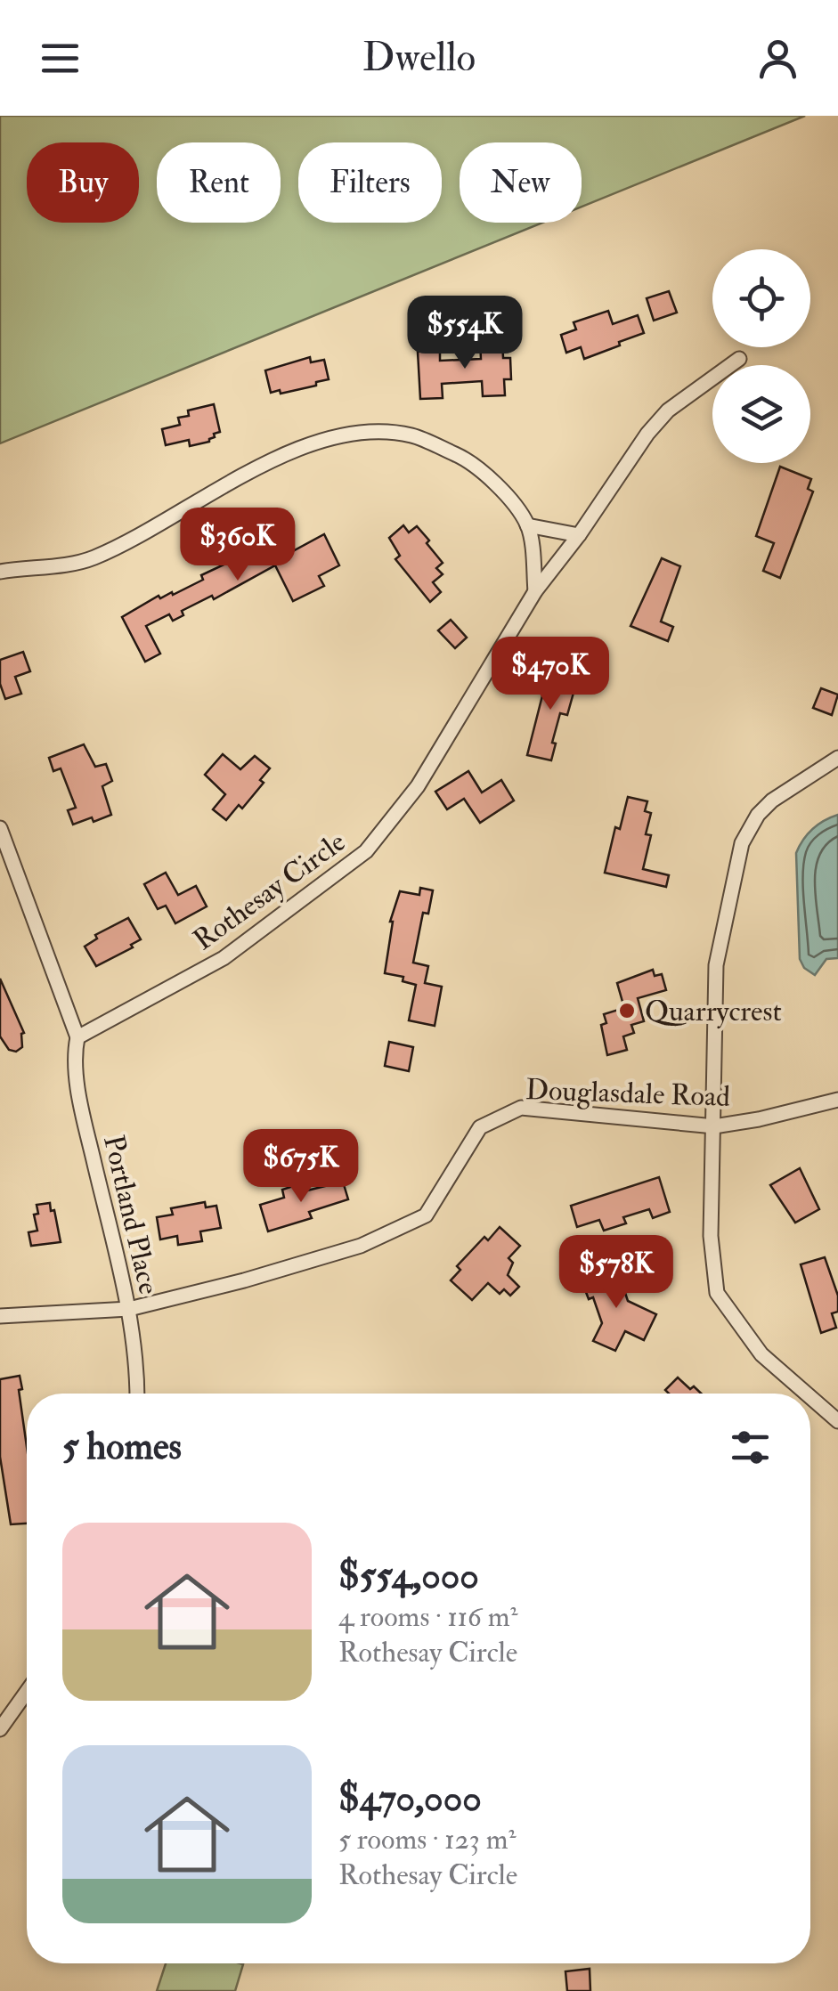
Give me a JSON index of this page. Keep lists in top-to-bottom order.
{
  "streets": {
    "street": ["Rothesay Circle", "Douglasdale Road", "Portland Place"]
  },
  "crossings": [
    ["Rothesay Circle", "Portland Place"],
    ["Douglasdale Road", "Portland Place"]
  ],
  "places": ["Quarrycrest"],
  "page": {
    "header": "Dwello",
    "chip": [
      "Buy",
      "Rent",
      "Filters",
      "New"
    ],
    "price": [
      "$554K",
      "$360K",
      "$470K",
      "$675K",
      "$578K"
    ],
    "heading": "5 homes",
    "list": [
      {
        "name": "$554,000",
        "note": "4 rooms · 116 m² · Rothesay Circle"
      },
      {
        "name": "$470,000",
        "note": "5 rooms · 123 m² · Rothesay Circle"
      }
    ]
  }
}
